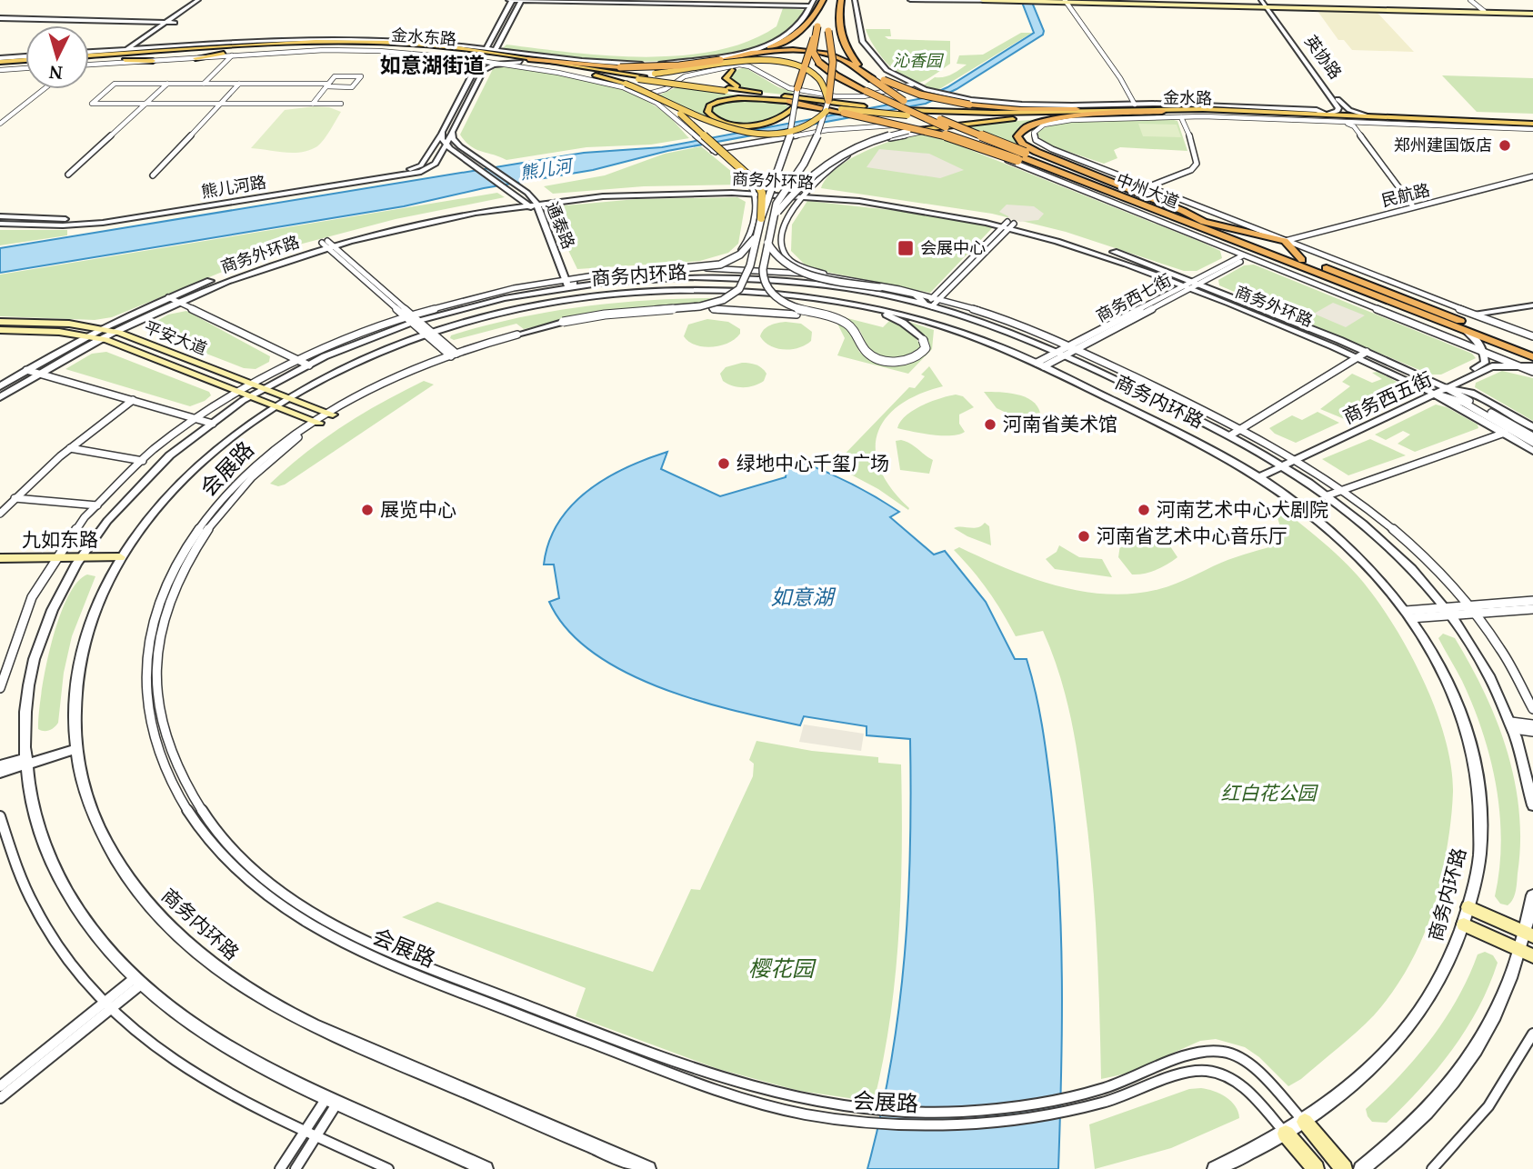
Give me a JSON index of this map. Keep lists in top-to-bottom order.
{
  "streets": {
    "highway": ["中州大道"],
    "main road": [
      "金水东路",
      "金水路",
      "平安大道",
      "九如东路"
    ],
    "street": [
      "英协路",
      "商务外环路",
      "熊儿河路",
      "民航路",
      "通泰路",
      "商务内环路",
      "商务西七街",
      "商务西五街",
      "会展路"
    ]
  },
  "crossings": [
    ["金水东路", "金水路"],
    ["英协路", "金水路"],
    ["商务外环路", "通泰路"],
    ["商务外环路", "商务西七街"],
    ["商务外环路", "平安大道"],
    ["商务外环路", "商务西五街"],
    ["熊儿河路", "通泰路"],
    ["通泰路", "商务内环路"],
    ["商务内环路", "商务西七街"],
    ["商务内环路", "平安大道"],
    ["商务内环路", "商务西五街"],
    ["商务内环路", "会展路"],
    ["商务内环路", "九如东路"],
    ["平安大道", "会展路"]
  ],
  "districts": ["如意湖街道"],
  "water": ["熊儿河", "如意湖"],
  "parks": ["沁香园", "红白花公园", "樱花园"],
  "places": {
    "other": [
      "郑州建国饭店",
      "河南省美术馆",
      "绿地中心千玺广场",
      "展览中心",
      "河南艺术中心大剧院",
      "河南省艺术中心音乐厅"
    ],
    "transit": ["会展中心"]
  },
  "north": "bottom"
}
